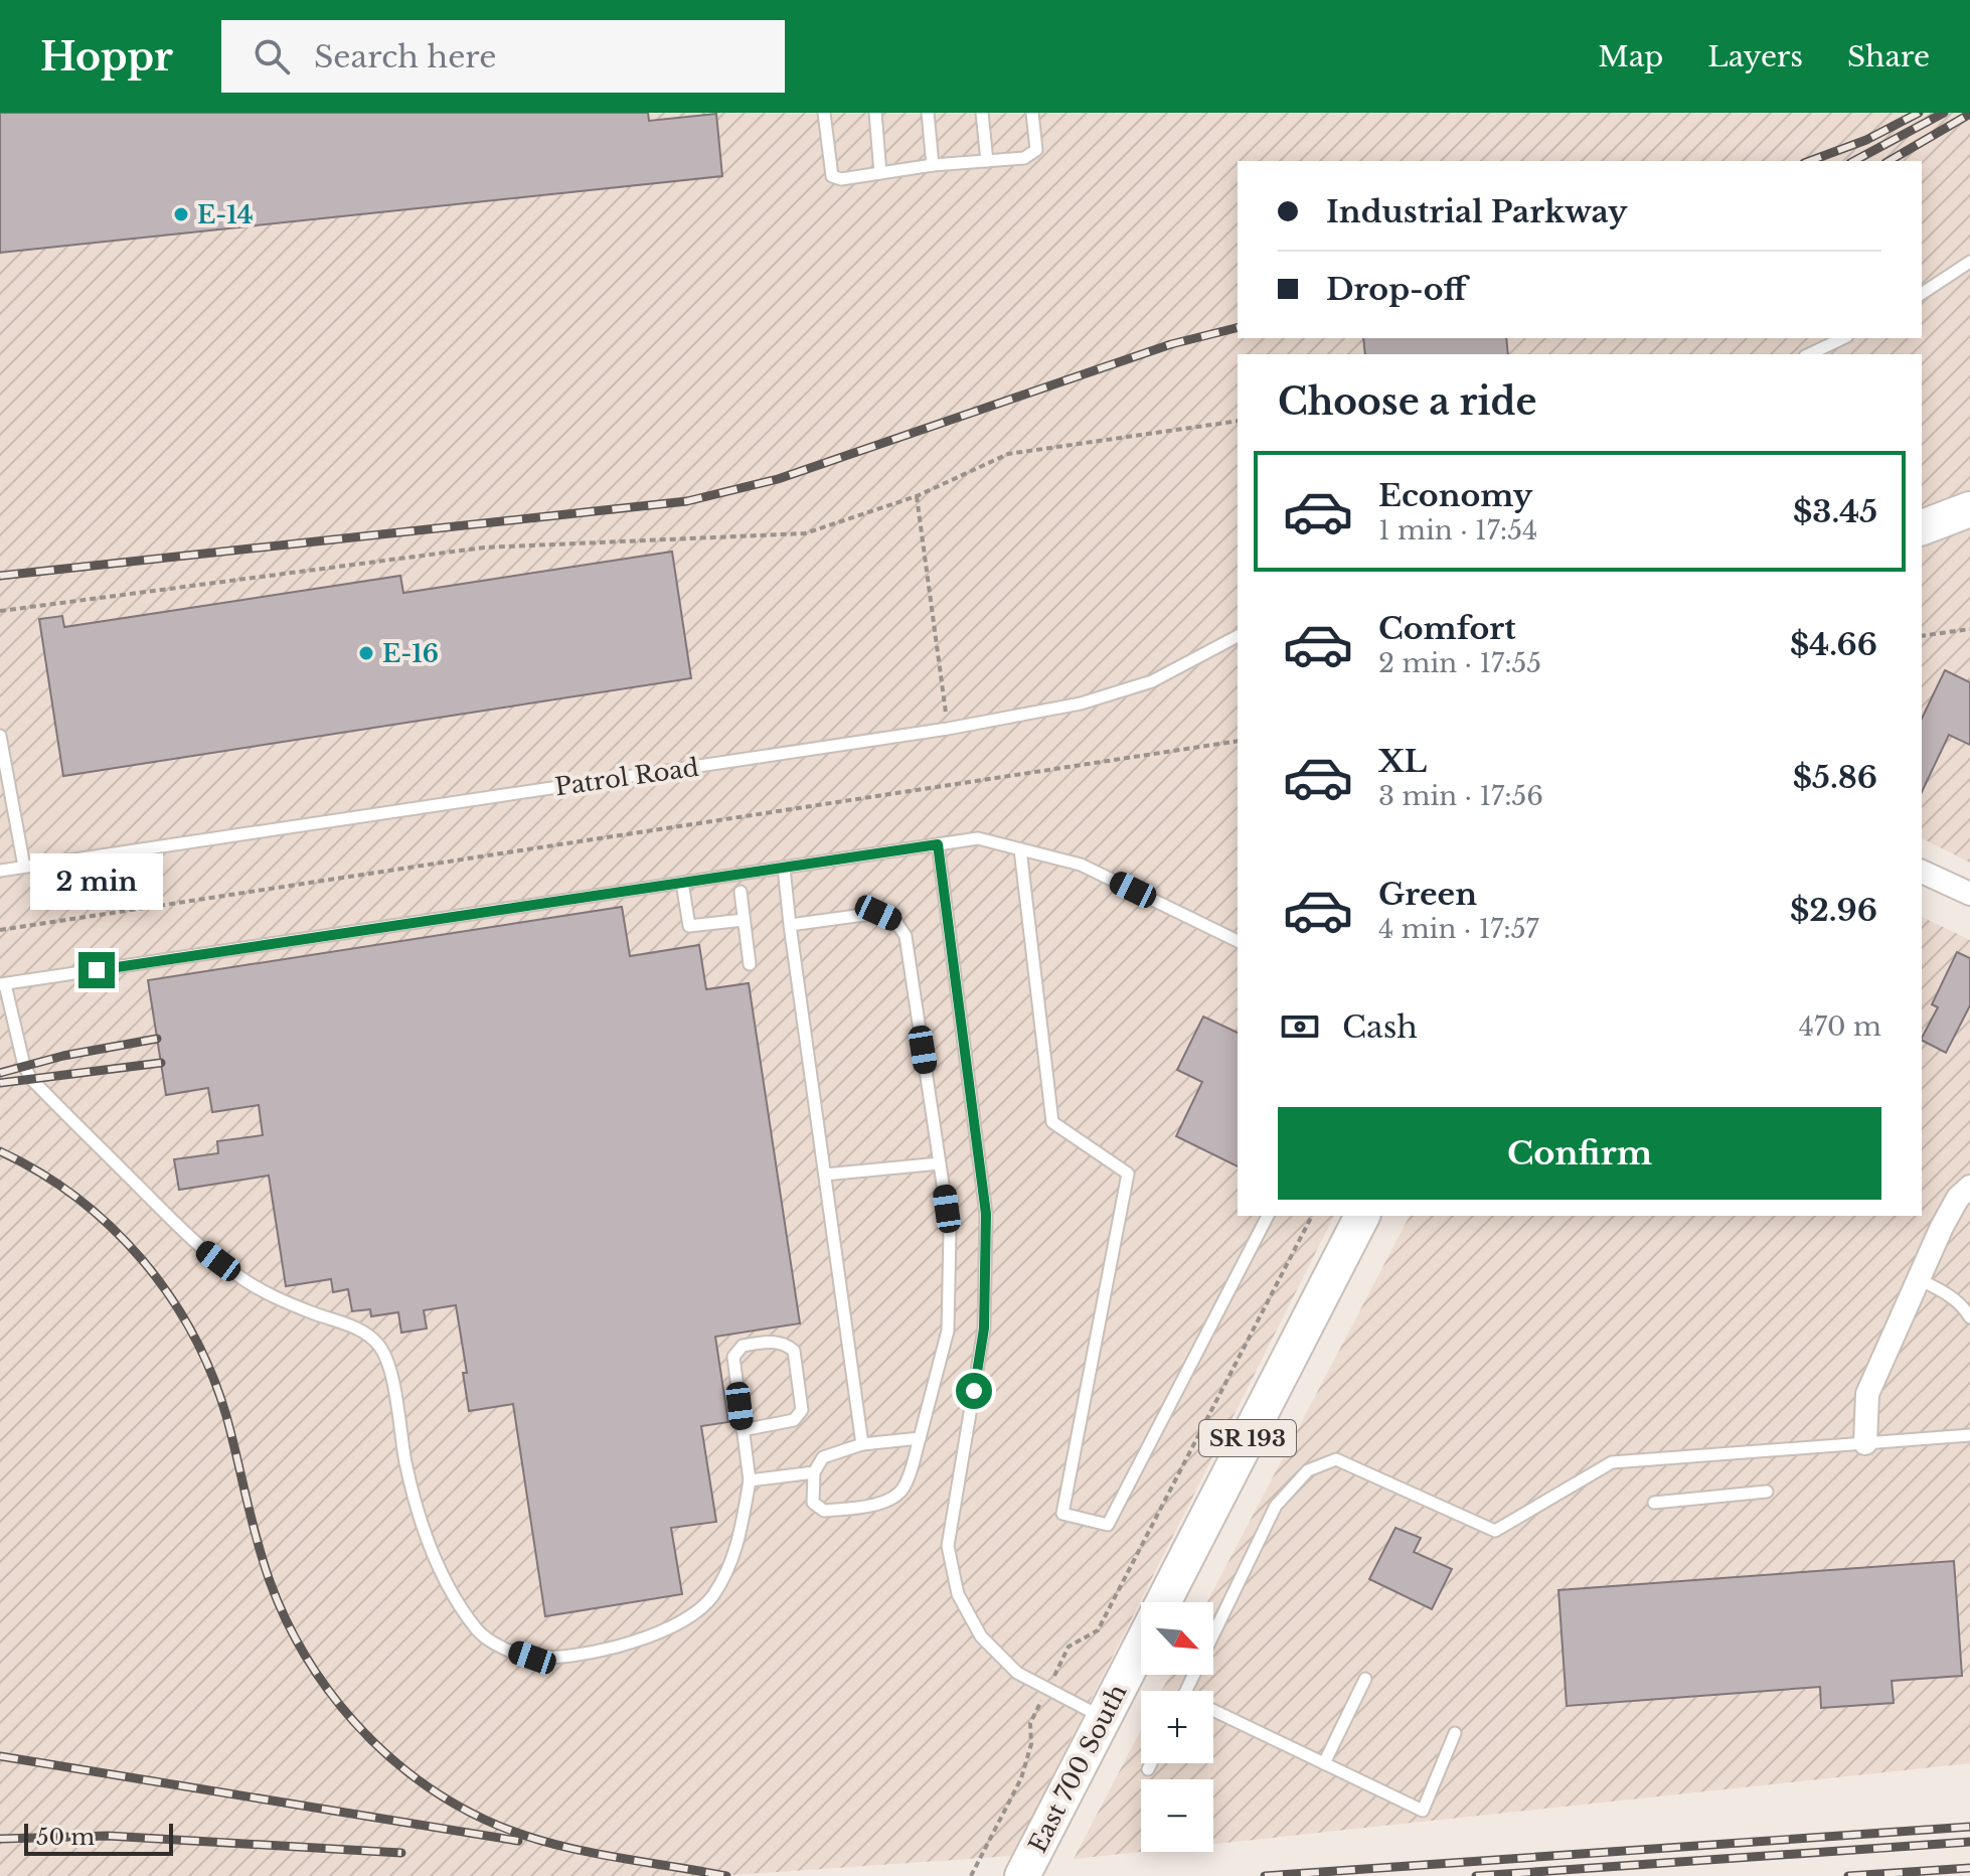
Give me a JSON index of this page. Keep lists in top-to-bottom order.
{
  "streets": {
    "main road": ["SR 193", "East 700 South"],
    "lane": ["Patrol Road"]
  },
  "places": ["E-14", "E-16"],
  "scale_bar": "50 m",
  "north": "bottom right",
  "page": {
    "header": "Hoppr",
    "search": "Search here",
    "nav": ["Map", "Layers", "Share"],
    "banner": ["Industrial Parkway", "Drop-off"],
    "heading": "Choose a ride",
    "list": [
      {
        "name": "Economy",
        "note": "1 min · 17:54",
        "value": "$3.45"
      },
      {
        "name": "Comfort",
        "note": "2 min · 17:55",
        "value": "$4.66"
      },
      {
        "name": "XL",
        "note": "3 min · 17:56",
        "value": "$5.86"
      },
      {
        "name": "Green",
        "note": "4 min · 17:57",
        "value": "$2.96"
      }
    ],
    "bubble": "2 min",
    "pay": ["Cash", "470 m"],
    "buttons": "Confirm",
    "map_buttons": ["+", "−"],
    "scale": "50 m"
  }
}
